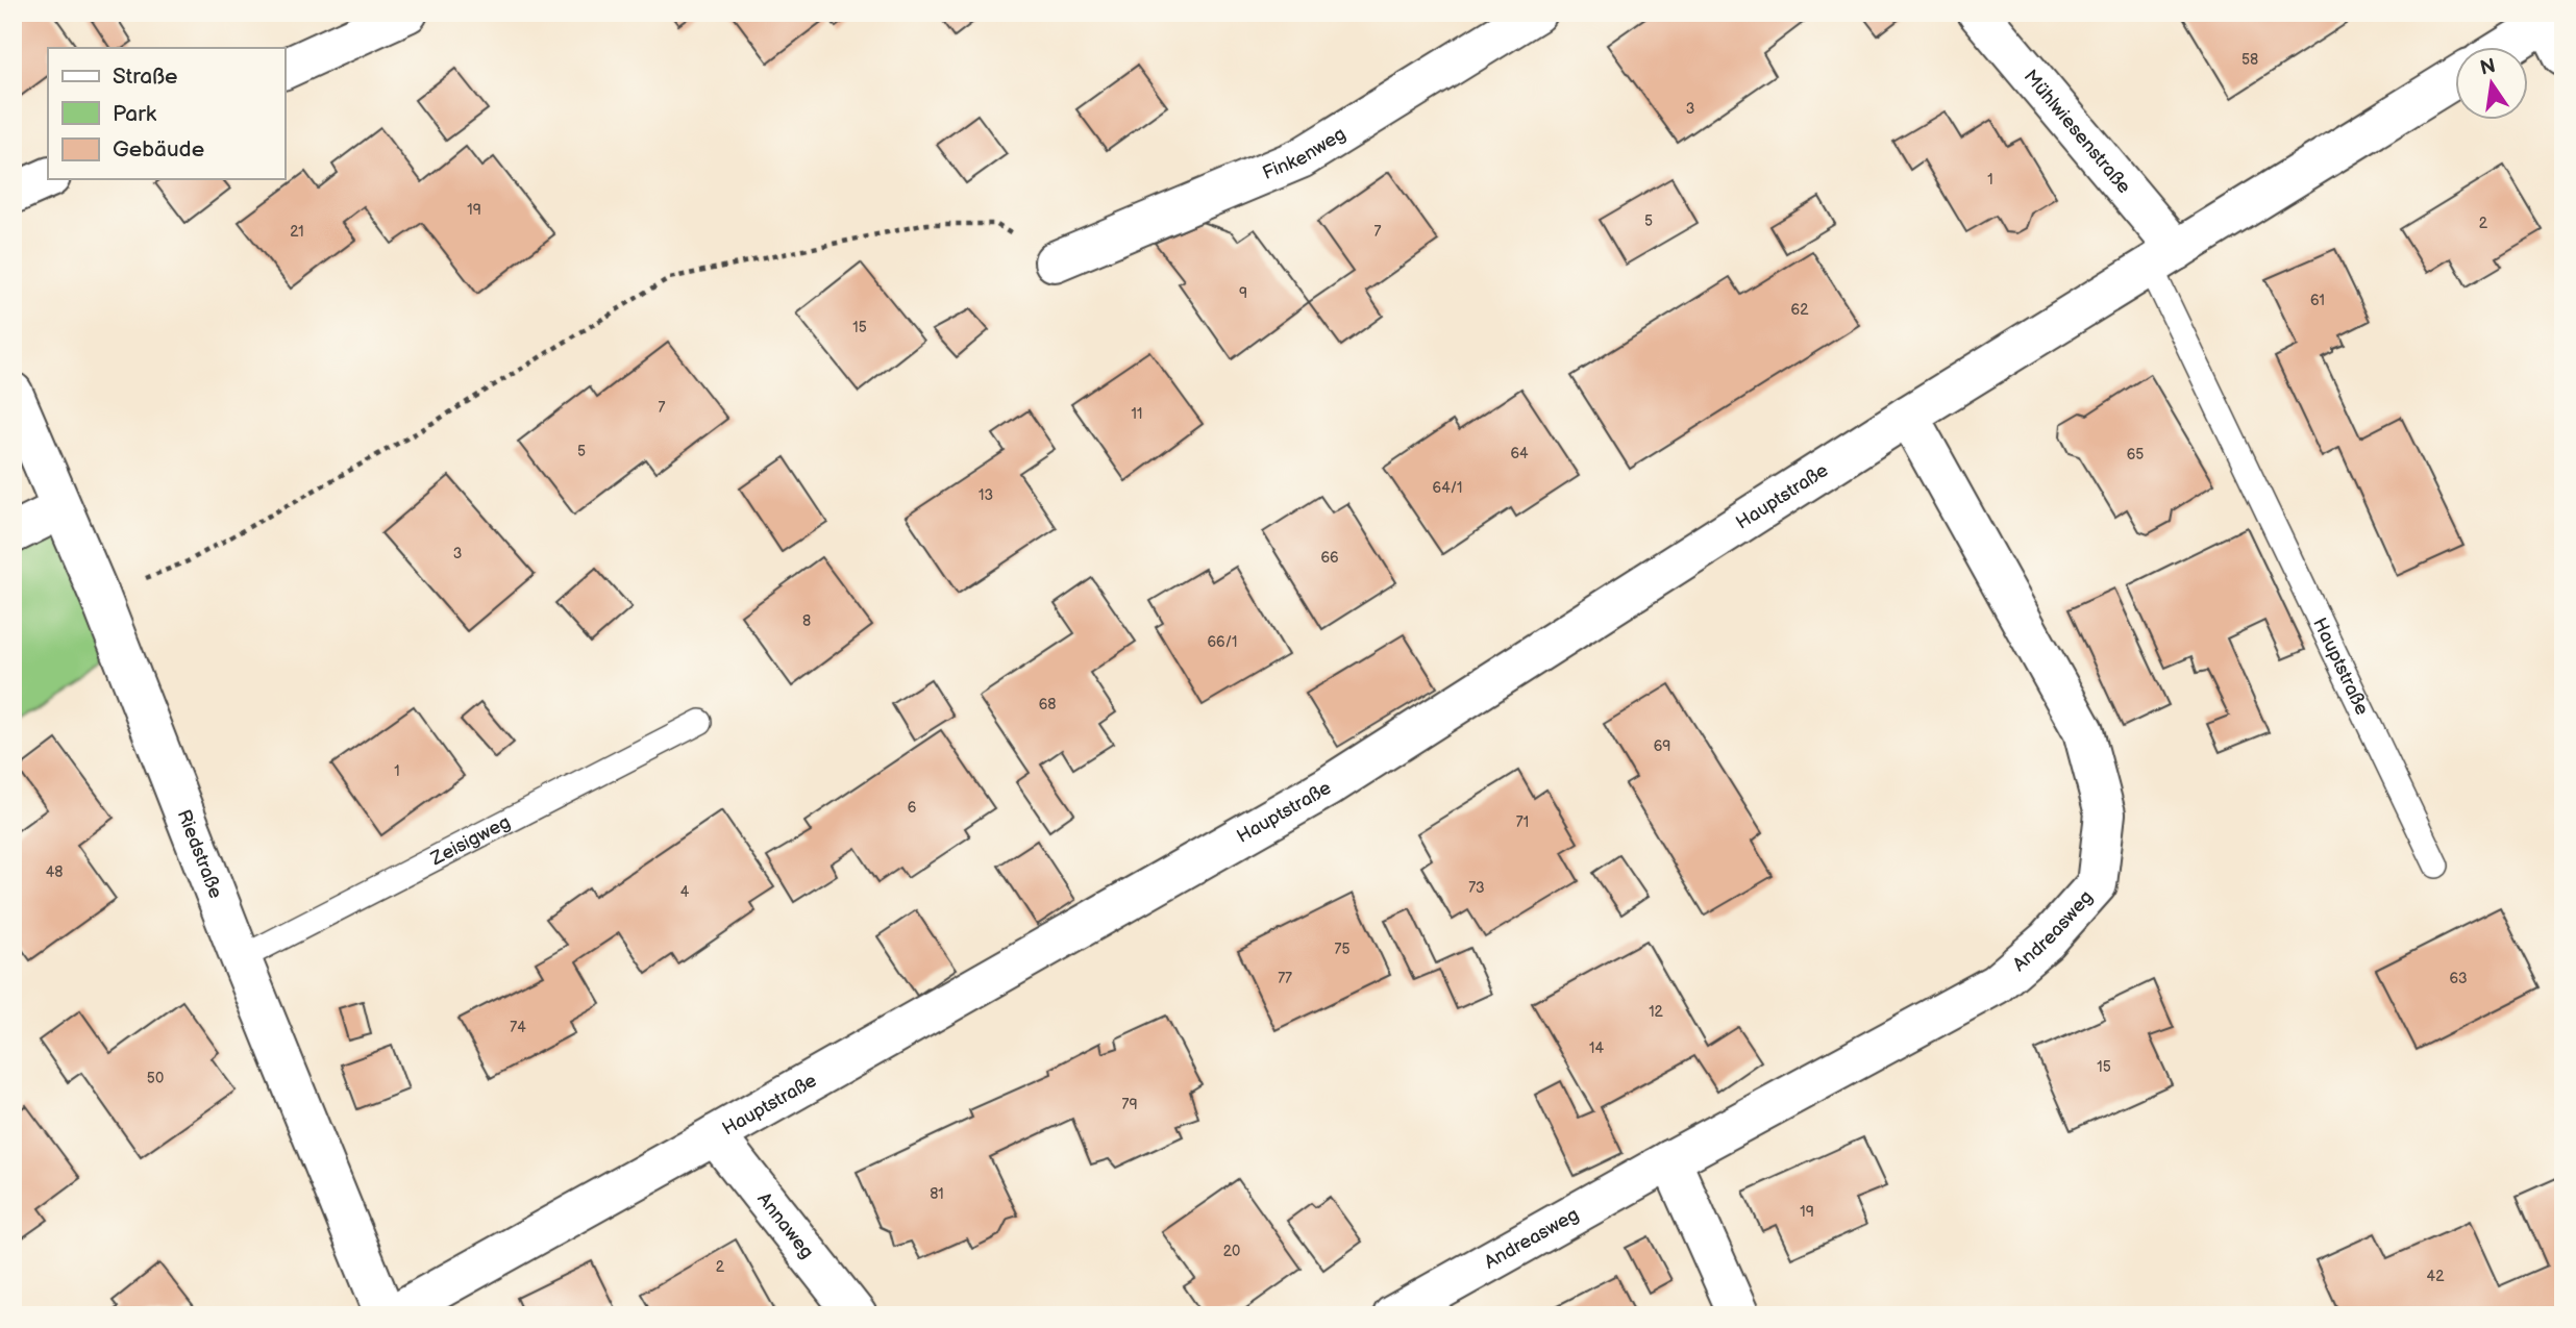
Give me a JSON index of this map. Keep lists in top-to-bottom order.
{
  "streets": {
    "street": [
      "Mühlwiesenstraße",
      "Finkenweg",
      "Hauptstraße",
      "Riedstraße",
      "Andreasweg",
      "Annaweg"
    ],
    "lane": ["Zeisigweg"]
  },
  "crossings": [
    ["Mühlwiesenstraße", "Hauptstraße"],
    ["Hauptstraße", "Riedstraße"],
    ["Hauptstraße", "Andreasweg"],
    ["Hauptstraße", "Annaweg"],
    ["Zeisigweg", "Riedstraße"]
  ],
  "house_numbers": [
    "58",
    "3",
    "1",
    "19",
    "5",
    "2",
    "21",
    "7",
    "9",
    "61",
    "62",
    "15",
    "7",
    "11",
    "5",
    "64",
    "65",
    "64/1",
    "13",
    "3",
    "66",
    "8",
    "66/1",
    "68",
    "69",
    "1",
    "6",
    "71",
    "48",
    "73",
    "4",
    "75",
    "77",
    "63",
    "12",
    "74",
    "14",
    "15",
    "50",
    "79",
    "81",
    "19",
    "20",
    "2",
    "42"
  ],
  "legend": ["Straße", "Park", "Gebäude"],
  "north": "top"
}
